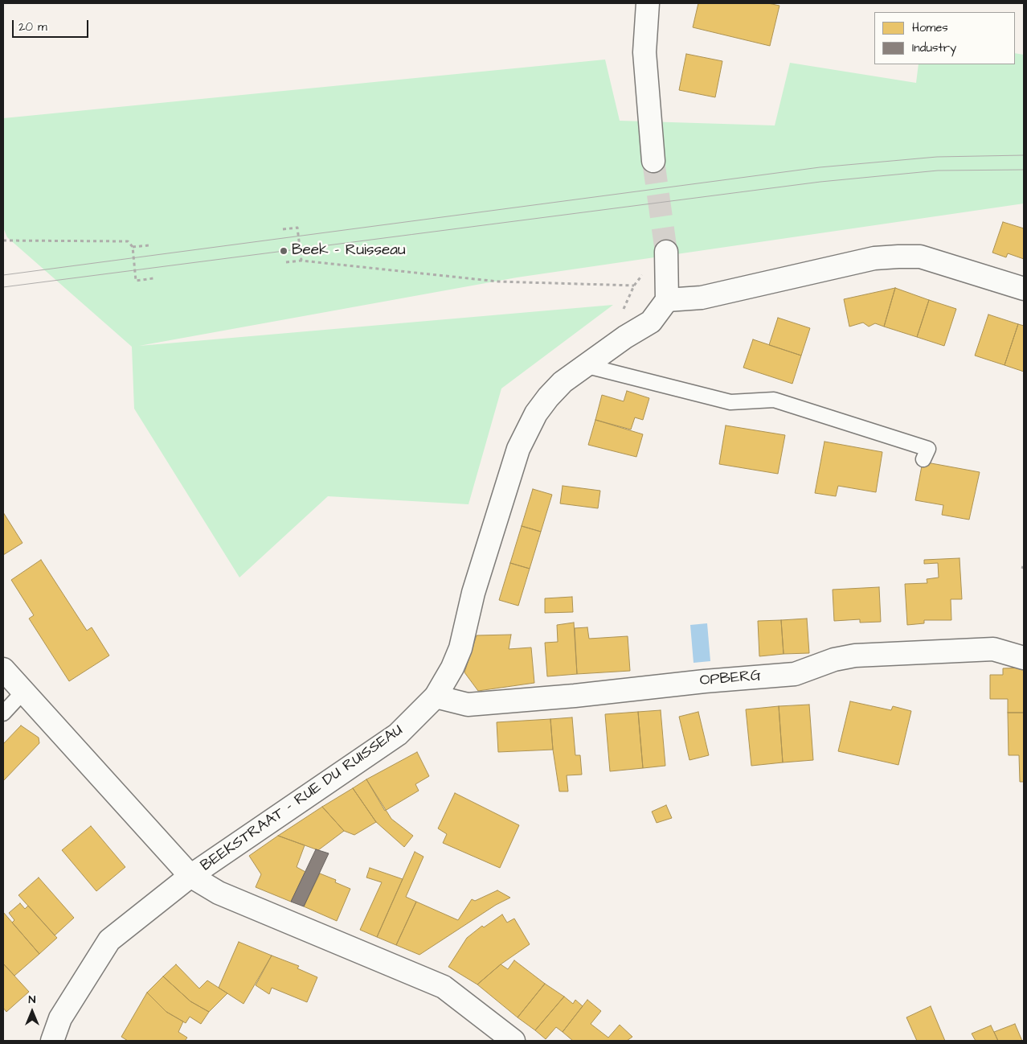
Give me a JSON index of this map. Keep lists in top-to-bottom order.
{
  "streets": {
    "street": ["OPBERG", "BEEKSTRAAT - RUE DU RUISSEAU"]
  },
  "crossings": [
    ["OPBERG", "BEEKSTRAAT - RUE DU RUISSEAU"]
  ],
  "places": ["Beek - Ruisseau"],
  "legend": ["Homes", "Industry"],
  "scale_bar": "20 m",
  "north": "top"
}
